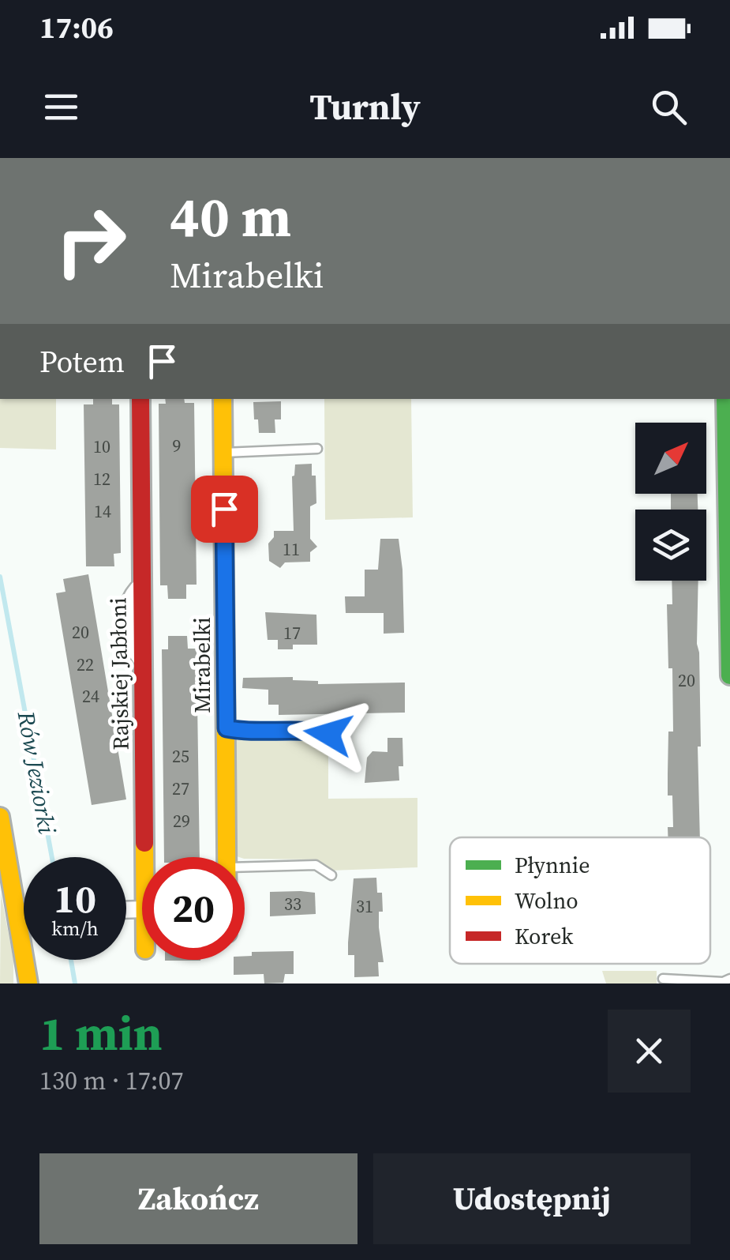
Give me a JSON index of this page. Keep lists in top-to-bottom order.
{
  "streets": {
    "street": ["Mirabelki", "Rajskiej Jabłoni"]
  },
  "water": ["Rów Jeziorki"],
  "house_numbers": [
    "9",
    "10",
    "12",
    "14",
    "11",
    "20",
    "17",
    "22",
    "20",
    "24",
    "25",
    "27",
    "29",
    "33",
    "31"
  ],
  "legend": ["Płynnie", "Wolno", "Korek"],
  "north": "top right",
  "page": {
    "status": "17:06",
    "header": "Turnly",
    "turn": ["40 m", "Mirabelki"],
    "then": "Potem",
    "speed": "10 km/h",
    "limit": "20",
    "heading": ["1 min", "130 m · 17:07"],
    "buttons": ["Zakończ", "Udostępnij"]
  }
}
